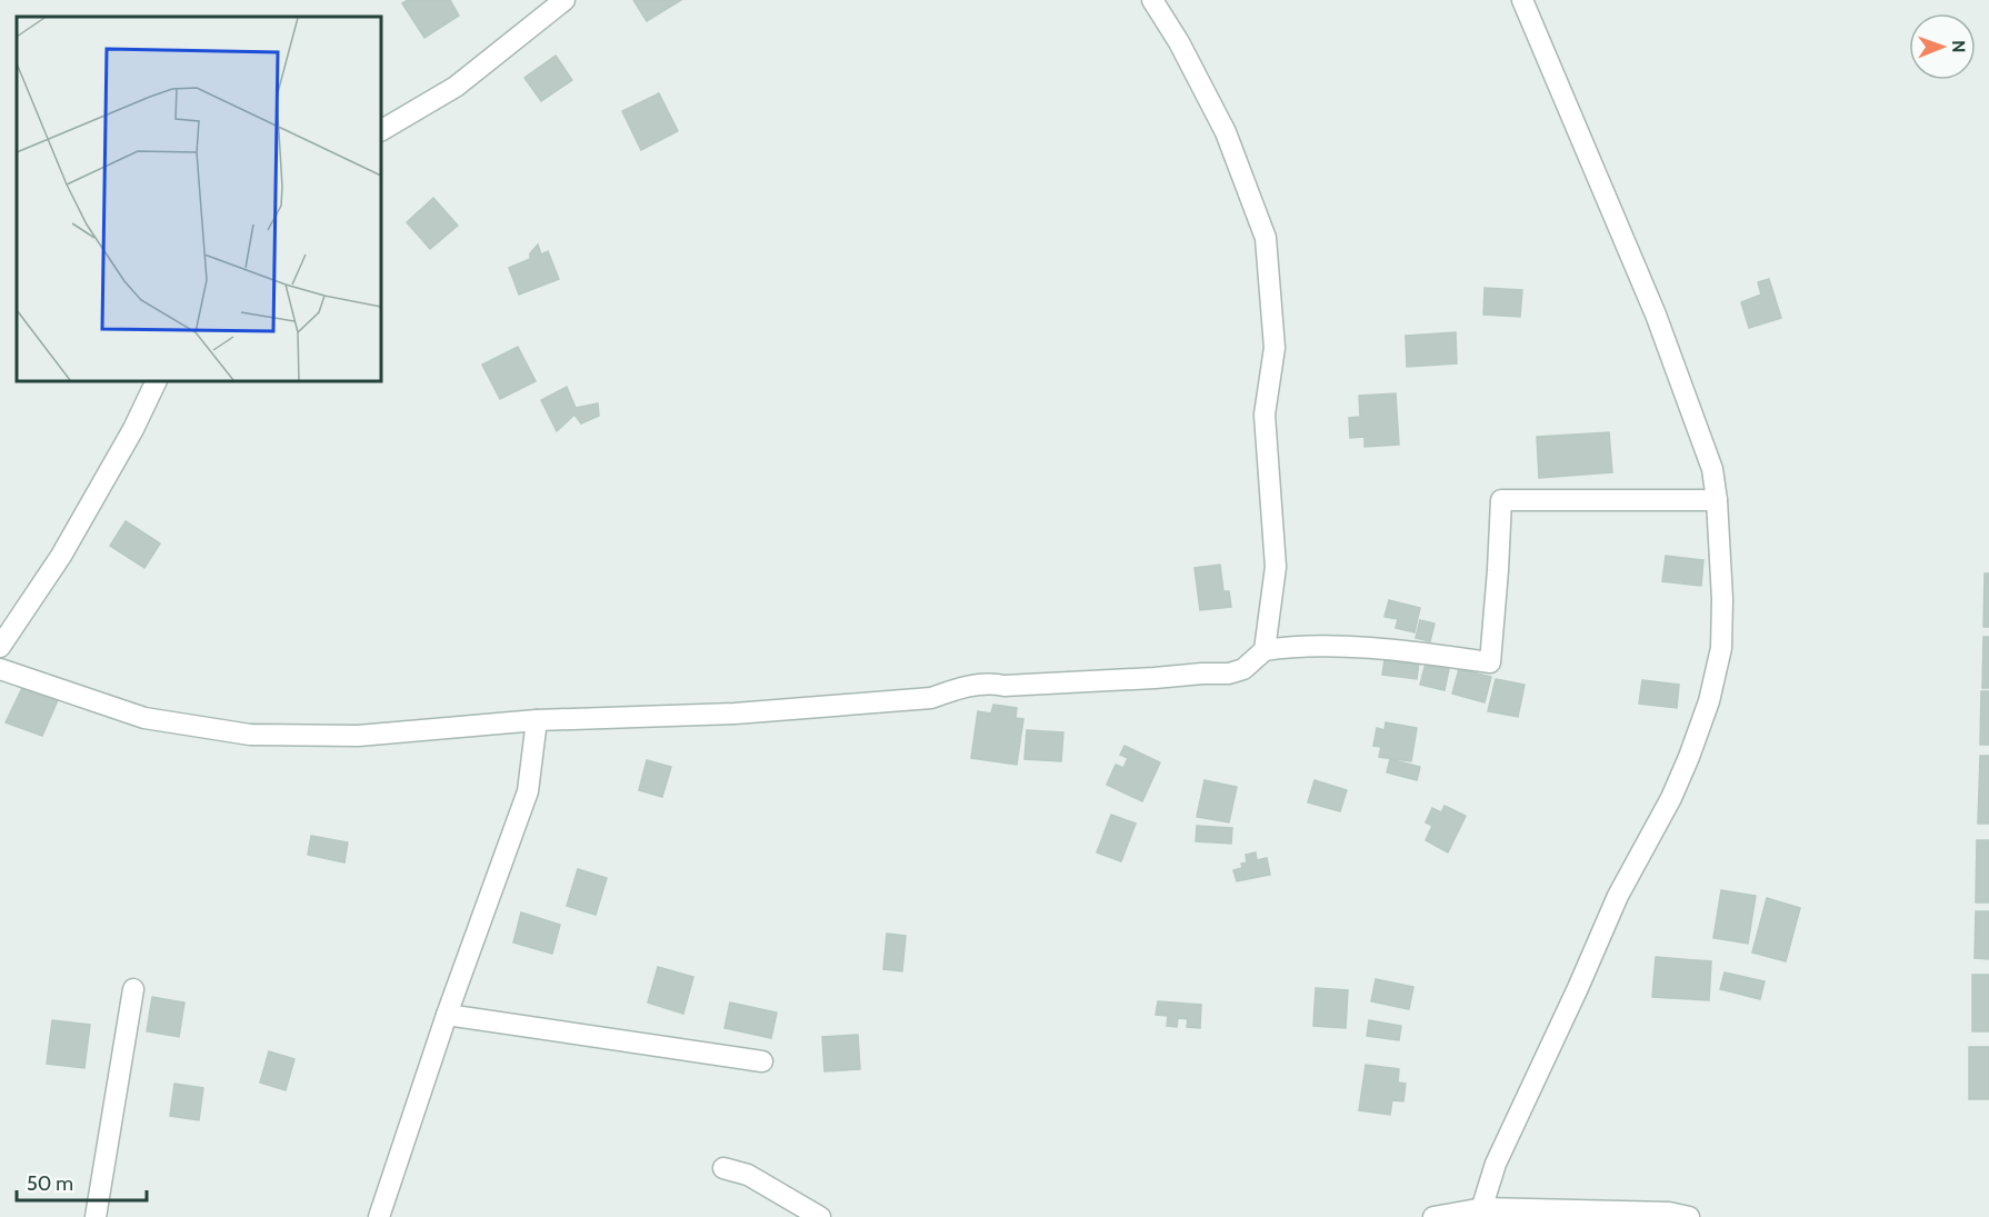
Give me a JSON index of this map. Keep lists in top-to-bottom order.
{
  "scale_bar": "50 m",
  "north": "right"
}
